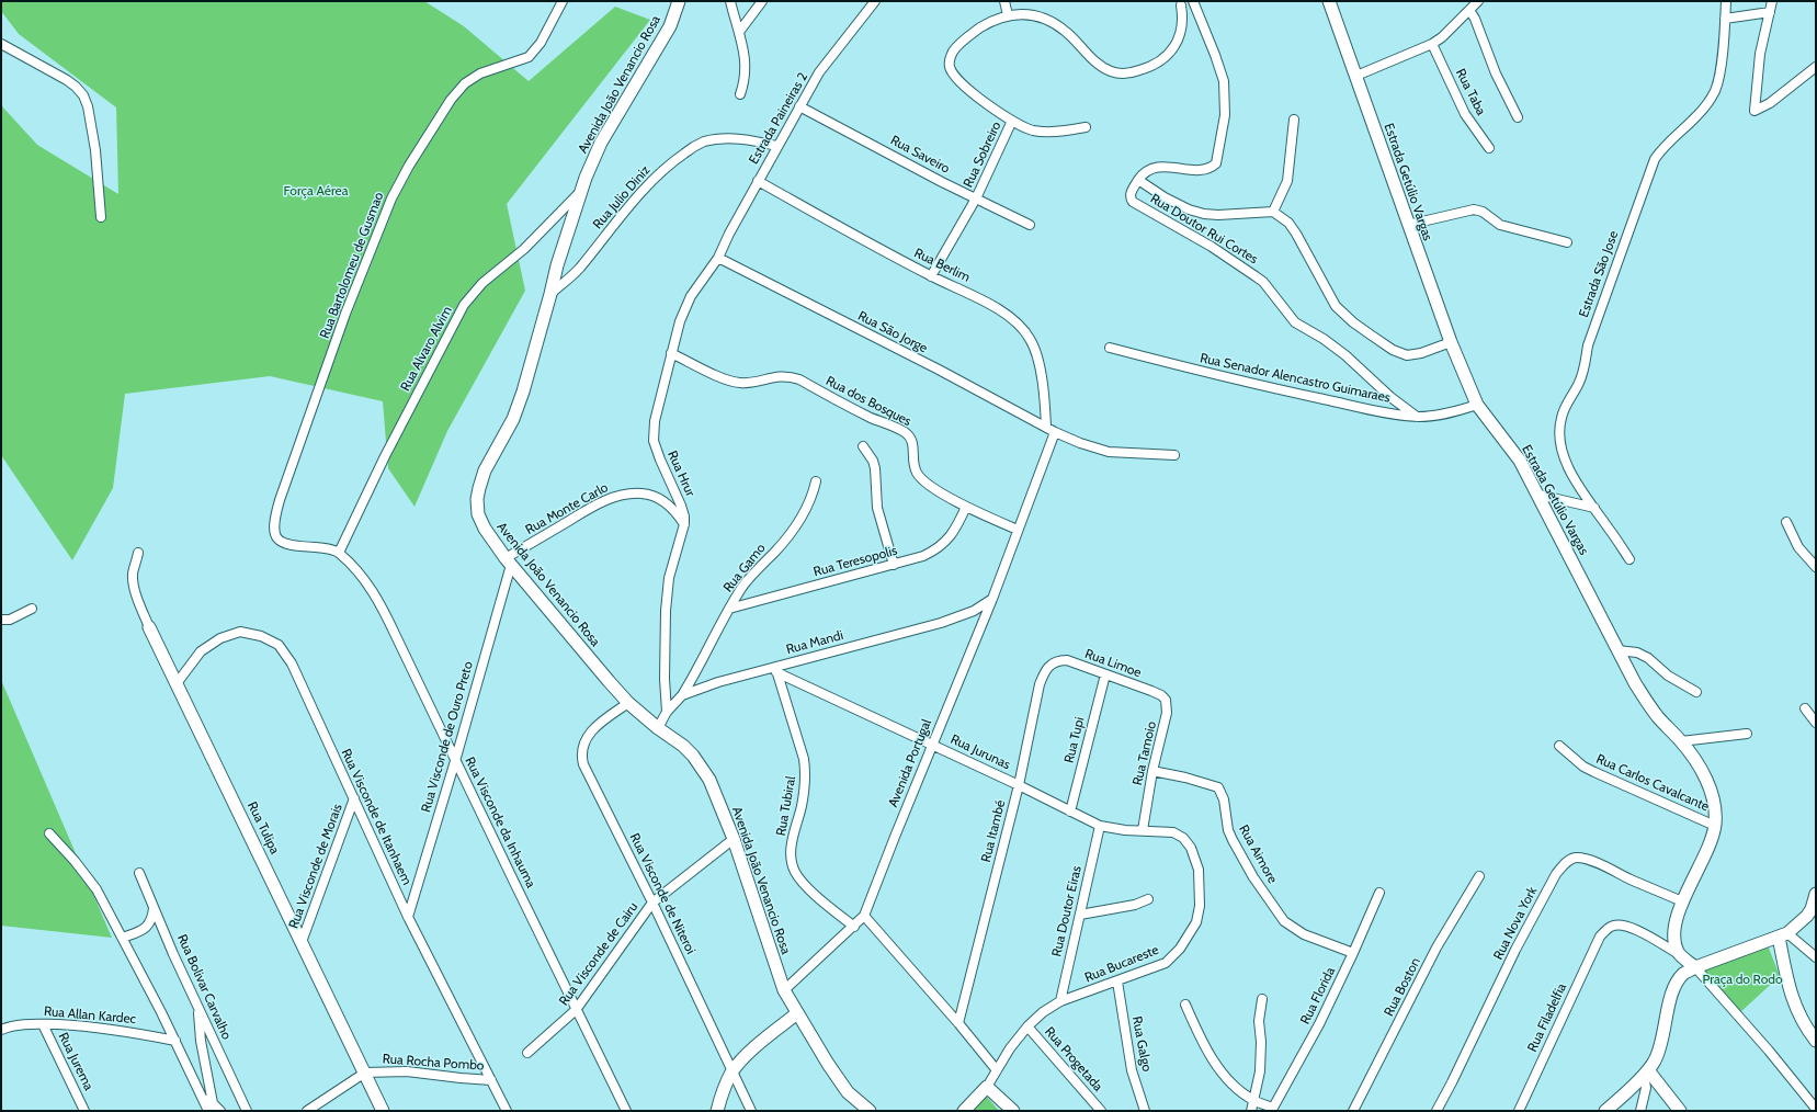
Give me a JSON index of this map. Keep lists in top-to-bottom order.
{
  "streets": {
    "main road": ["Avenida João Venancio Rosa", "Estrada Getúlio Vargas", "Rua Tulipa"],
    "street": [
      "Rua Taba",
      "Estrada Paineiras 2",
      "Rua Saveiro",
      "Rua Sobreiro",
      "Rua Julio Diniz",
      "Rua Doutor Rui Cortes",
      "Rua Bartolomeu de Gusmao",
      "Rua Berlim",
      "Estrada Sāo Jose",
      "Rua São Jorge",
      "Rua Alvaro Alvim",
      "Rua Senador Alencastro Guimaraes",
      "Rua dos Bosques",
      "Rua Hrur",
      "Rua Monte Carlo",
      "Rua Teresopolis",
      "Rua Gamo",
      "Rua Mandi",
      "Rua Limoe",
      "Rua Visconde de Ouro Preto",
      "Rua Tupi",
      "Rua Jurunas",
      "Rua Tamoio",
      "Avenida Portugal",
      "Rua Carlos Cavalcante",
      "Rua Tubiral",
      "Rua Visconde de Itanhaem",
      "Rua Visconde da Inhauma",
      "Rua Itambé",
      "Rua Aimore",
      "Rua Visconde de Morais",
      "Rua Visconde de Niteroi",
      "Rua Doutor Eiras",
      "Rua Nova York",
      "Rua Visconde de Cairu",
      "Rua Bucareste",
      "Rua Bolivar Carvalho",
      "Rua Boston",
      "Rua Florida",
      "Rua Allan Kardec",
      "Rua Filadelfia",
      "Rua Galgo",
      "Rua Progetada",
      "Rua Jurema",
      "Rua Rocha Pombo"
    ]
  },
  "crossings": [
    ["Avenida João Venancio Rosa", "Rua Julio Diniz"],
    ["Avenida João Venancio Rosa", "Rua Alvaro Alvim"],
    ["Avenida João Venancio Rosa", "Rua Monte Carlo"],
    ["Avenida João Venancio Rosa", "Rua Mandi"],
    ["Avenida João Venancio Rosa", "Rua Visconde de Ouro Preto"],
    ["Avenida João Venancio Rosa", "Avenida Portugal"],
    ["Avenida João Venancio Rosa", "Rua Visconde de Niteroi"],
    ["Avenida João Venancio Rosa", "Rua Visconde de Cairu"],
    ["Estrada Paineiras 2", "Rua Saveiro"],
    ["Estrada Paineiras 2", "Rua Julio Diniz"],
    ["Estrada Paineiras 2", "Rua Berlim"],
    ["Estrada Paineiras 2", "Rua São Jorge"],
    ["Estrada Paineiras 2", "Rua Hrur"],
    ["Rua Saveiro", "Rua Sobreiro"],
    ["Rua Sobreiro", "Rua Berlim"],
    ["Estrada Getúlio Vargas", "Rua Senador Alencastro Guimaraes"],
    ["Estrada Getúlio Vargas", "Rua Carlos Cavalcante"],
    ["Estrada Getúlio Vargas", "Rua Nova York"],
    ["Estrada Getúlio Vargas", "Rua Filadelfia"],
    ["Rua Doutor Rui Cortes", "Rua Senador Alencastro Guimaraes"],
    ["Rua Bartolomeu de Gusmao", "Rua Alvaro Alvim"],
    ["Rua Bartolomeu de Gusmao", "Rua Visconde da Inhauma"],
    ["Rua Berlim", "Rua São Jorge"],
    ["Rua São Jorge", "Rua Hrur"],
    ["Rua São Jorge", "Avenida Portugal"],
    ["Rua Alvaro Alvim", "Rua Visconde da Inhauma"],
    ["Rua dos Bosques", "Rua Hrur"],
    ["Rua dos Bosques", "Rua Teresopolis"],
    ["Rua dos Bosques", "Avenida Portugal"],
    ["Rua Hrur", "Rua Monte Carlo"],
    ["Rua Hrur", "Rua Mandi"],
    ["Rua Monte Carlo", "Rua Visconde de Ouro Preto"],
    ["Rua Teresopolis", "Rua Gamo"],
    ["Rua Gamo", "Rua Mandi"],
    ["Rua Mandi", "Rua Jurunas"],
    ["Rua Mandi", "Avenida Portugal"],
    ["Rua Mandi", "Rua Tubiral"],
    ["Rua Limoe", "Rua Tupi"],
    ["Rua Limoe", "Rua Tamoio"],
    ["Rua Limoe", "Rua Itambé"],
    ["Rua Visconde de Ouro Preto", "Rua Visconde de Itanhaem"],
    ["Rua Visconde de Ouro Preto", "Rua Visconde da Inhauma"],
    ["Rua Tupi", "Rua Jurunas"],
    ["Rua Jurunas", "Avenida Portugal"],
    ["Rua Jurunas", "Rua Tubiral"],
    ["Rua Jurunas", "Rua Itambé"],
    ["Rua Jurunas", "Rua Doutor Eiras"],
    ["Rua Jurunas", "Rua Bucareste"],
    ["Rua Tamoio", "Rua Aimore"],
    ["Rua Tamoio", "Rua Bucareste"],
    ["Avenida Portugal", "Rua Tubiral"],
    ["Rua Visconde de Itanhaem", "Rua Tulipa"],
    ["Rua Visconde de Itanhaem", "Rua Visconde de Morais"],
    ["Rua Visconde de Itanhaem", "Rua Rocha Pombo"],
    ["Rua Visconde da Inhauma", "Rua Visconde de Cairu"],
    ["Rua Tulipa", "Rua Visconde de Morais"],
    ["Rua Tulipa", "Rua Rocha Pombo"],
    ["Rua Aimore", "Rua Florida"],
    ["Rua Visconde de Niteroi", "Rua Visconde de Cairu"],
    ["Rua Doutor Eiras", "Rua Bucareste"],
    ["Rua Bucareste", "Rua Galgo"],
    ["Rua Bucareste", "Rua Progetada"],
    ["Rua Allan Kardec", "Rua Jurema"]
  ],
  "parks": ["Força Aérea", "Praça do Rodo"]
}
